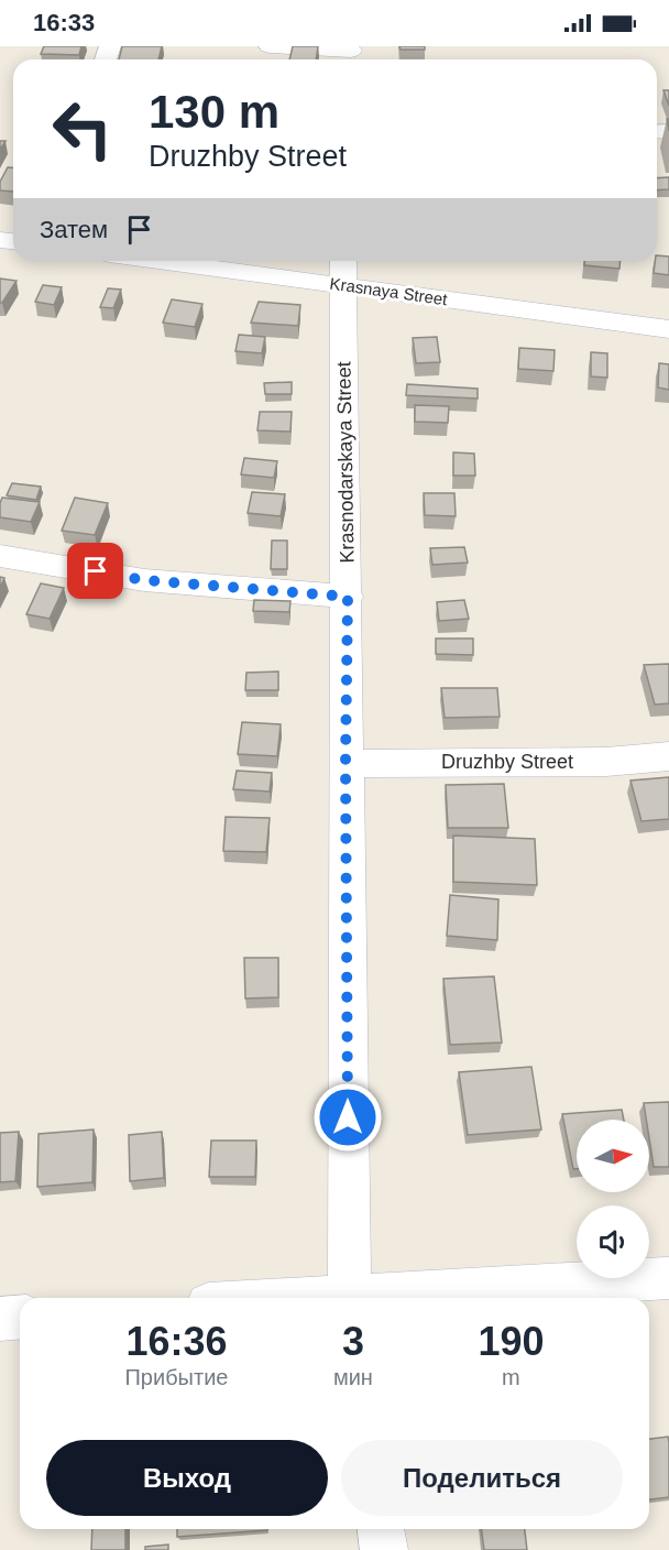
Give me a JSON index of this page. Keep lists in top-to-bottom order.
{
  "streets": {
    "street": ["Krasnaya Street", "Krasnodarskaya Street", "Druzhby Street"]
  },
  "crossings": [
    ["Krasnaya Street", "Krasnodarskaya Street"],
    ["Krasnodarskaya Street", "Druzhby Street"]
  ],
  "north": "right",
  "page": {
    "status": "16:33",
    "turn": ["130 m", "Druzhby Street"],
    "then": "Затем",
    "eta": [
      "16:36",
      "Прибытие",
      "3",
      "мин",
      "190",
      "m"
    ],
    "buttons": ["Выход", "Поделиться"]
  }
}
